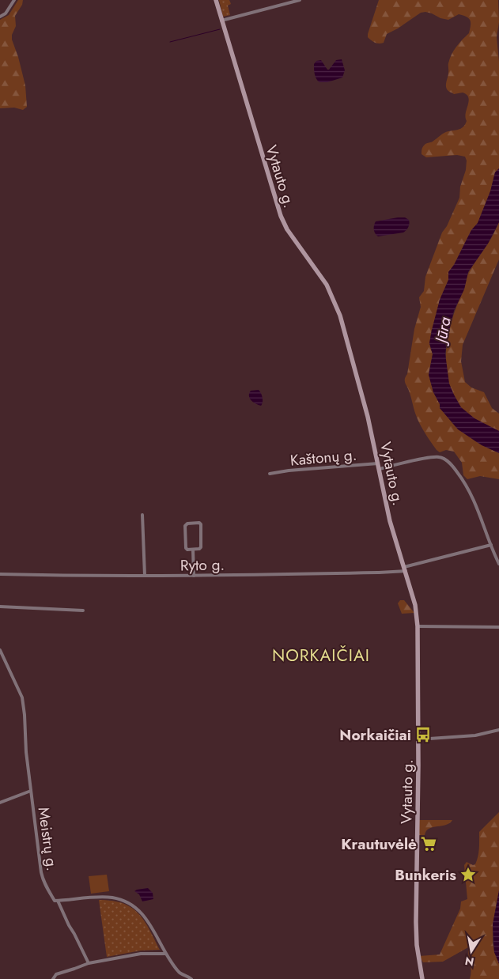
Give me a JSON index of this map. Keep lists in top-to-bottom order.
{
  "streets": {
    "main road": ["Vytauto g."],
    "street": ["Kaštonų g.", "Ryto g.", "Meistrų g."]
  },
  "crossings": [
    ["Vytauto g.", "Kaštonų g."],
    ["Vytauto g.", "Ryto g."]
  ],
  "districts": ["NORKAIČIAI"],
  "water": ["Jūra"],
  "places": {
    "bus stop": ["Norkaičiai"],
    "supermarket": ["Krautuvėlė"],
    "place": ["Bunkeris"]
  },
  "north": "bottom"
}
